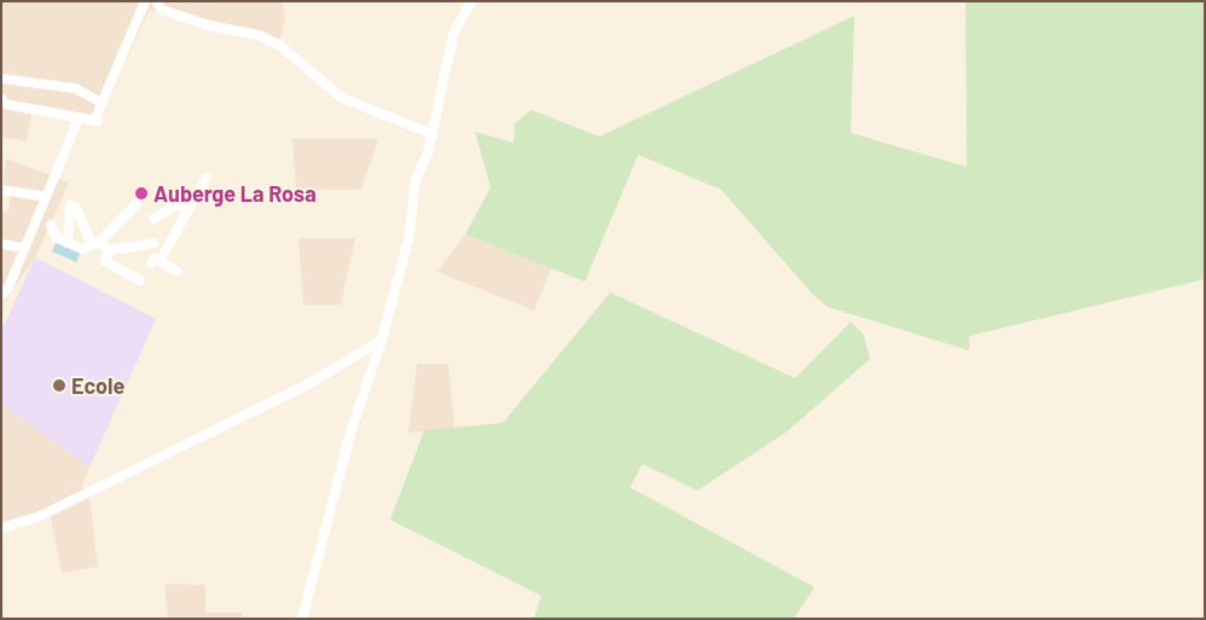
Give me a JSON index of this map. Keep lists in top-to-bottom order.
{
  "places": ["Auberge La Rosa", "Ecole"]
}
